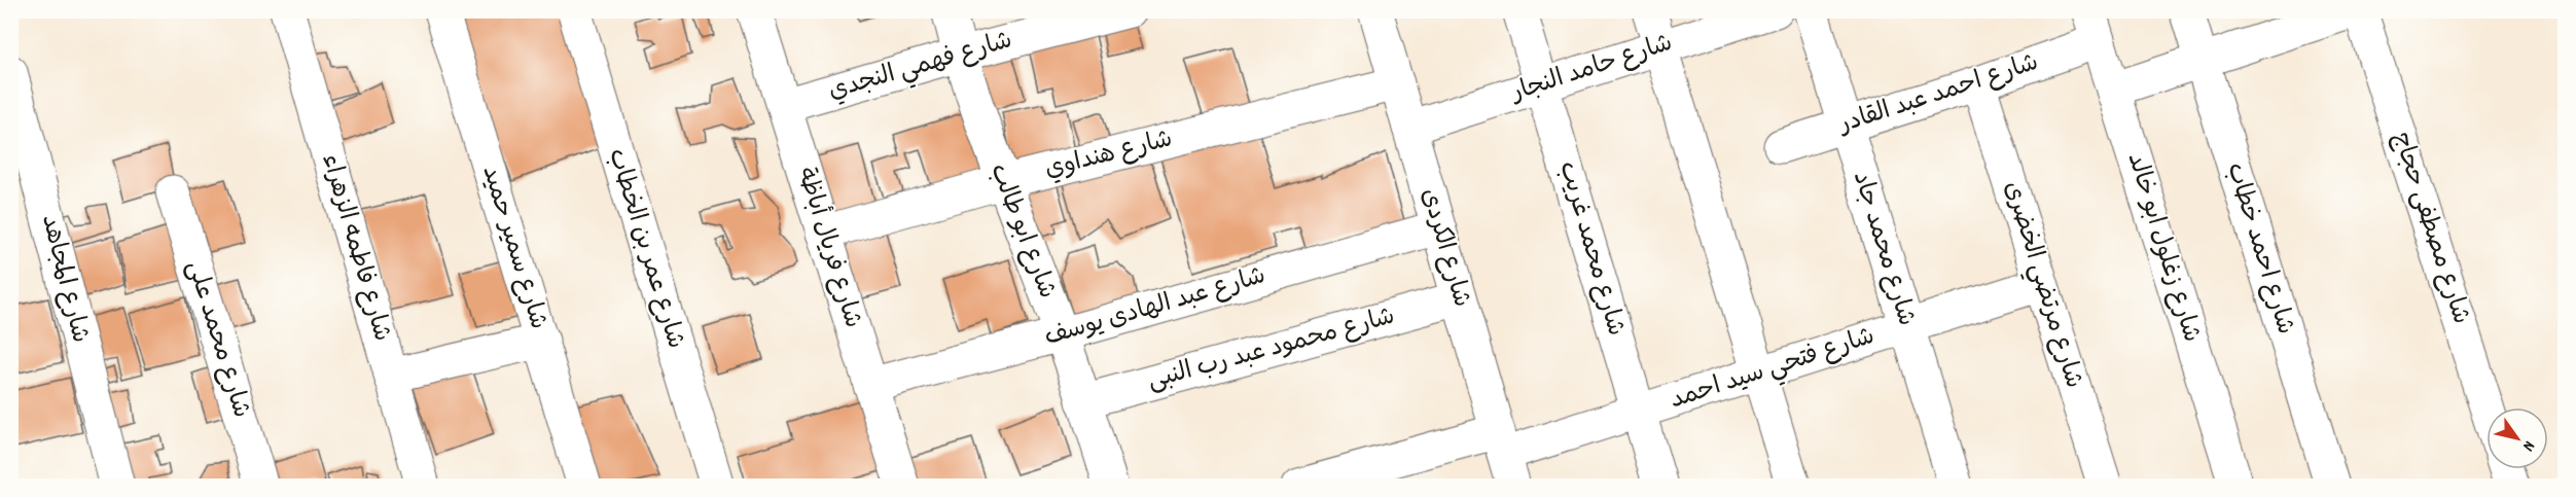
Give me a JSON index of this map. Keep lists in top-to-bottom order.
{
  "streets": {
    "street": [
      "شارع فهمي النجدي",
      "شارع حامد النجار",
      "شارع احمد عبد القادر",
      "شارع هنداوي",
      "شارع مصطفى حجاج",
      "شارع ابو طالب",
      "شارع فاطمه الزهراء",
      "شارع سمير حميد",
      "شارع فريال أباظة",
      "شارع الكردى",
      "شارع زغلول ابو خالد",
      "شارع عمر بن الخطاب",
      "شارع محمد غريب",
      "شارع محمد جاد",
      "شارع احمد خطاب",
      "شارع المجاهد",
      "شارع مرتضي الخضرى",
      "شارع عبد الهادى يوسف",
      "شارع محمد على",
      "شارع محمود عبد رب النبى",
      "شارع فتحي سيد احمد"
    ]
  },
  "crossings": [
    ["شارع فهمي النجدي", "شارع ابو طالب"],
    ["شارع فهمي النجدي", "شارع فريال أباظة"],
    ["شارع حامد النجار", "شارع الكردى"],
    ["شارع حامد النجار", "شارع محمد غريب"],
    ["شارع احمد عبد القادر", "شارع زغلول ابو خالد"],
    ["شارع احمد عبد القادر", "شارع محمد جاد"],
    ["شارع احمد عبد القادر", "شارع مرتضي الخضرى"],
    ["شارع هنداوي", "شارع ابو طالب"],
    ["شارع هنداوي", "شارع فريال أباظة"],
    ["شارع هنداوي", "شارع الكردى"],
    ["شارع ابو طالب", "شارع عبد الهادى يوسف"],
    ["شارع ابو طالب", "شارع محمود عبد رب النبى"],
    ["شارع فريال أباظة", "شارع عبد الهادى يوسف"],
    ["شارع الكردى", "شارع عبد الهادى يوسف"],
    ["شارع الكردى", "شارع محمود عبد رب النبى"],
    ["شارع الكردى", "شارع فتحي سيد احمد"],
    ["شارع محمد غريب", "شارع فتحي سيد احمد"],
    ["شارع محمد جاد", "شارع فتحي سيد احمد"],
    ["شارع مرتضي الخضرى", "شارع فتحي سيد احمد"]
  ],
  "north": "bottom right"
}
